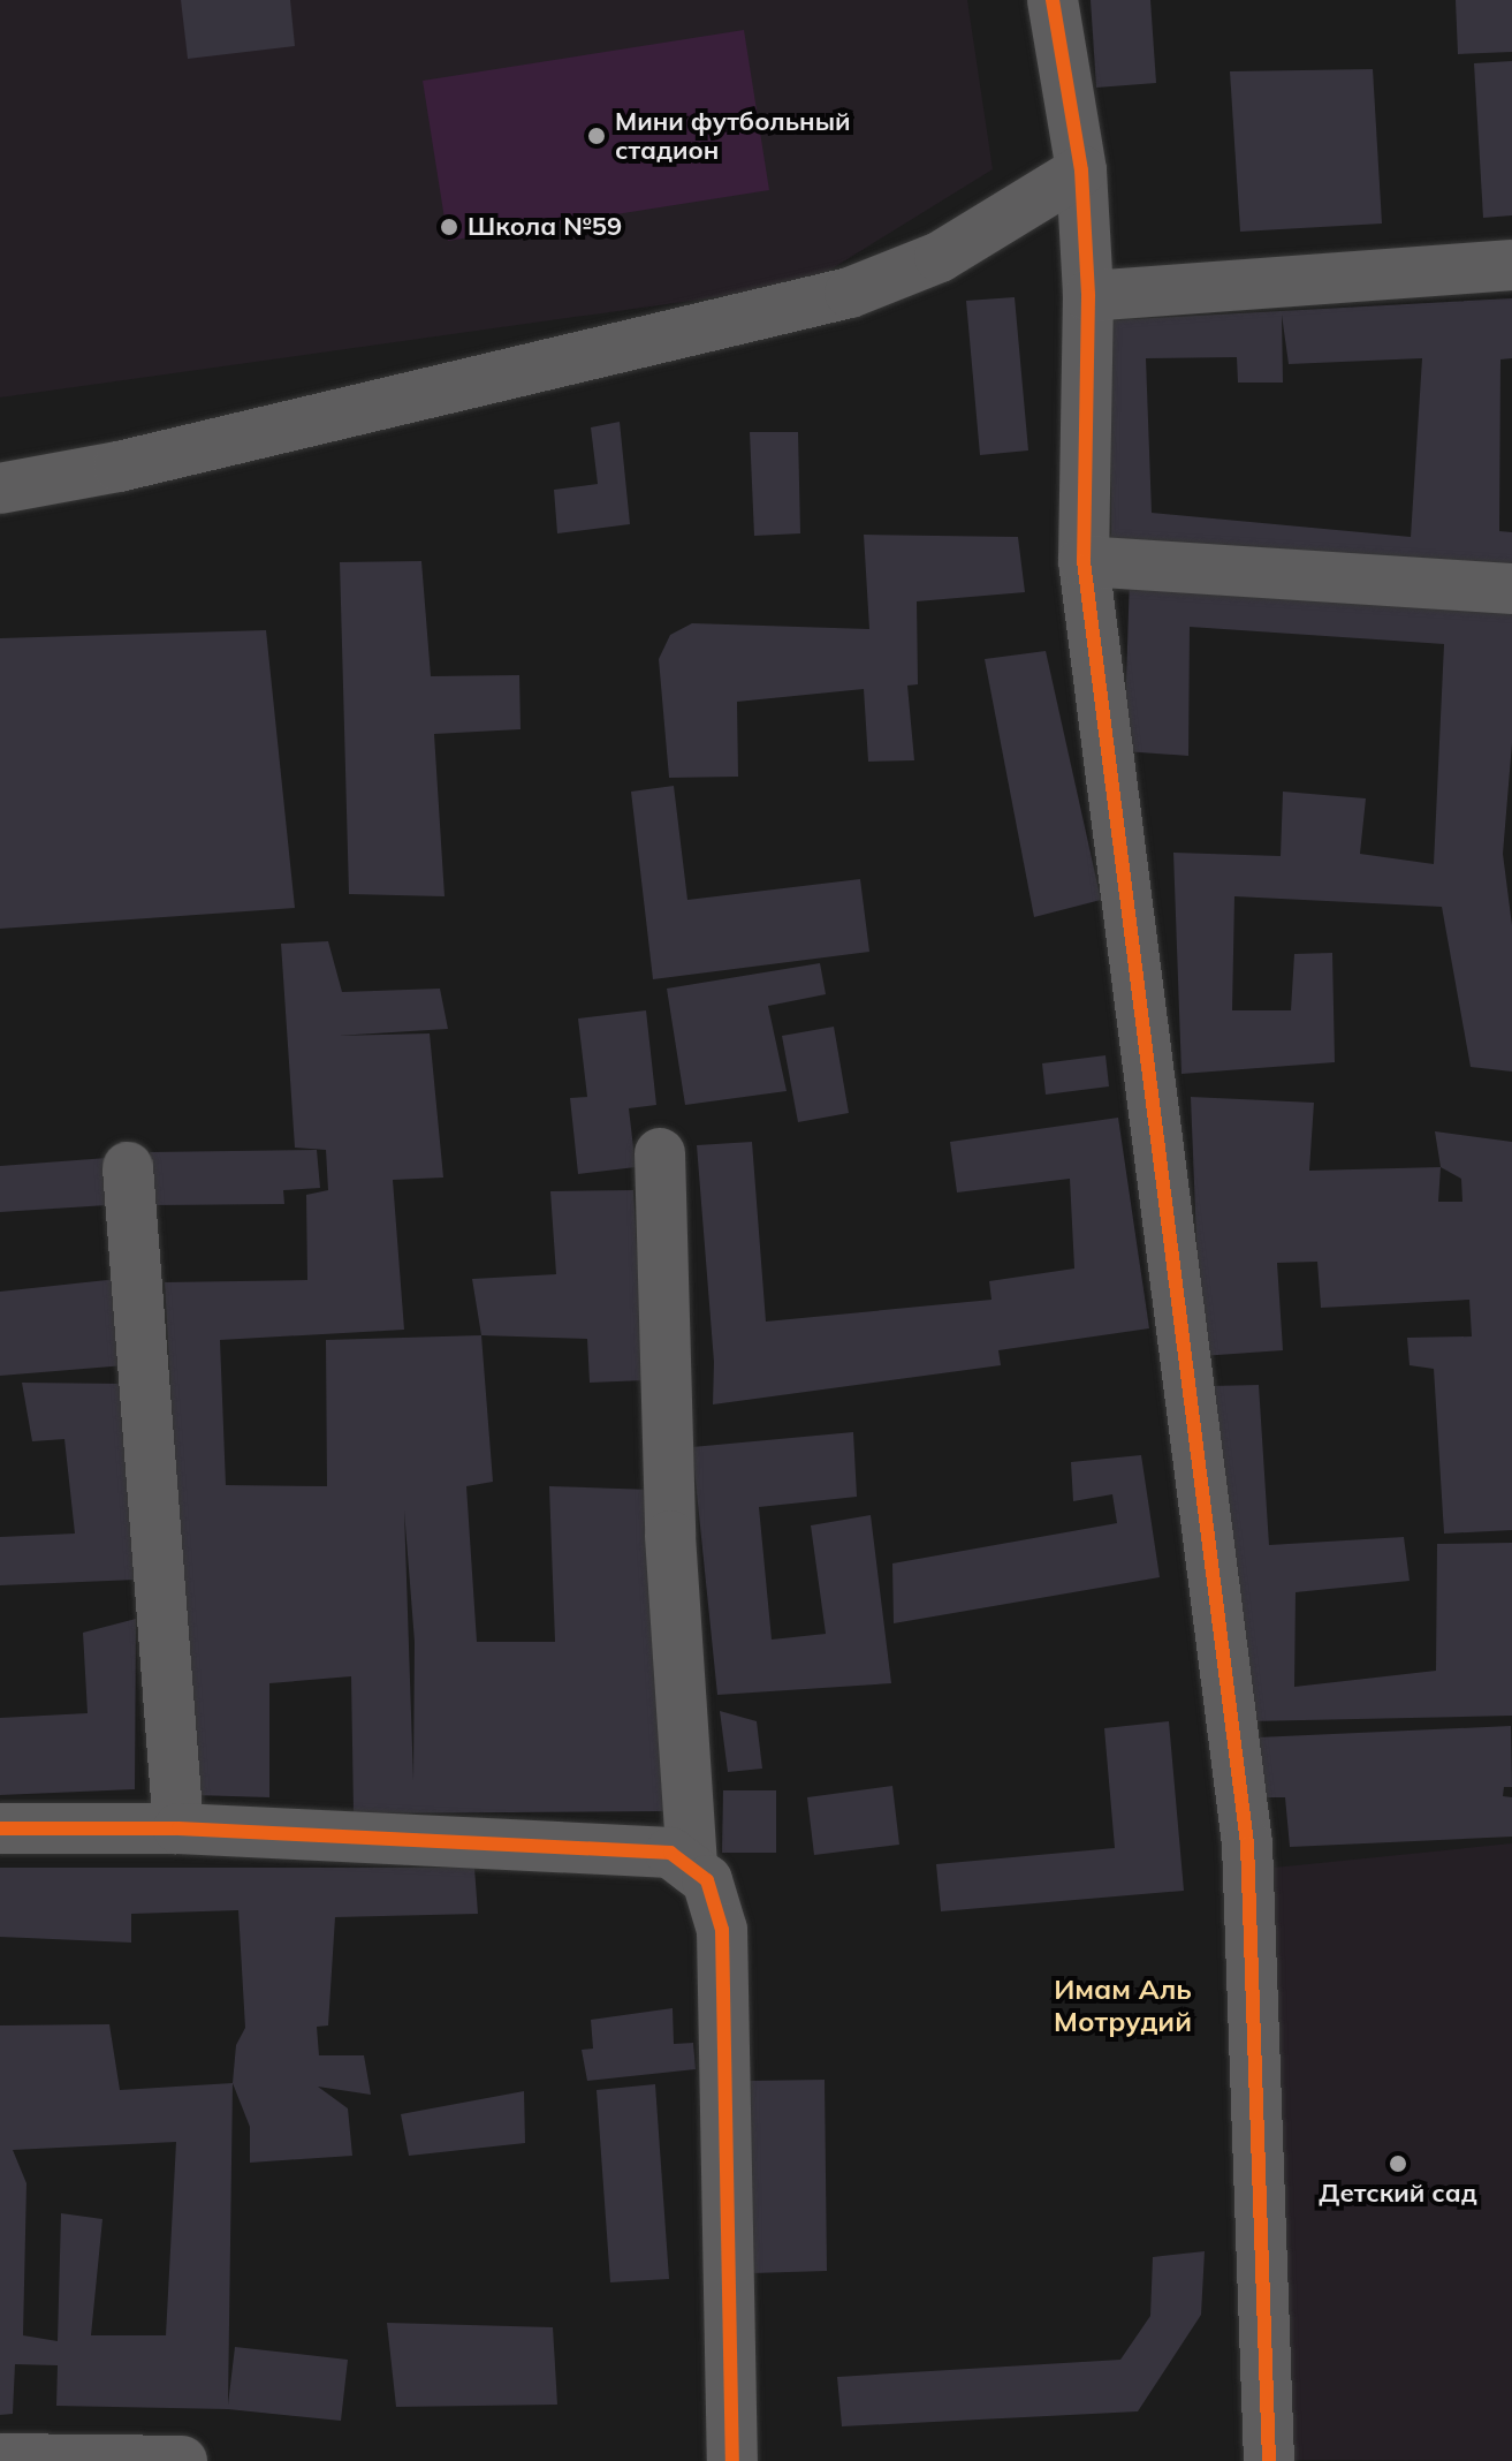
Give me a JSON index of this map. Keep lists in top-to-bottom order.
{
  "districts": ["Имам Аль Мотрудий"],
  "places": ["Мини футбольный стадион", "Школа №59", "Детский сад"]
}
